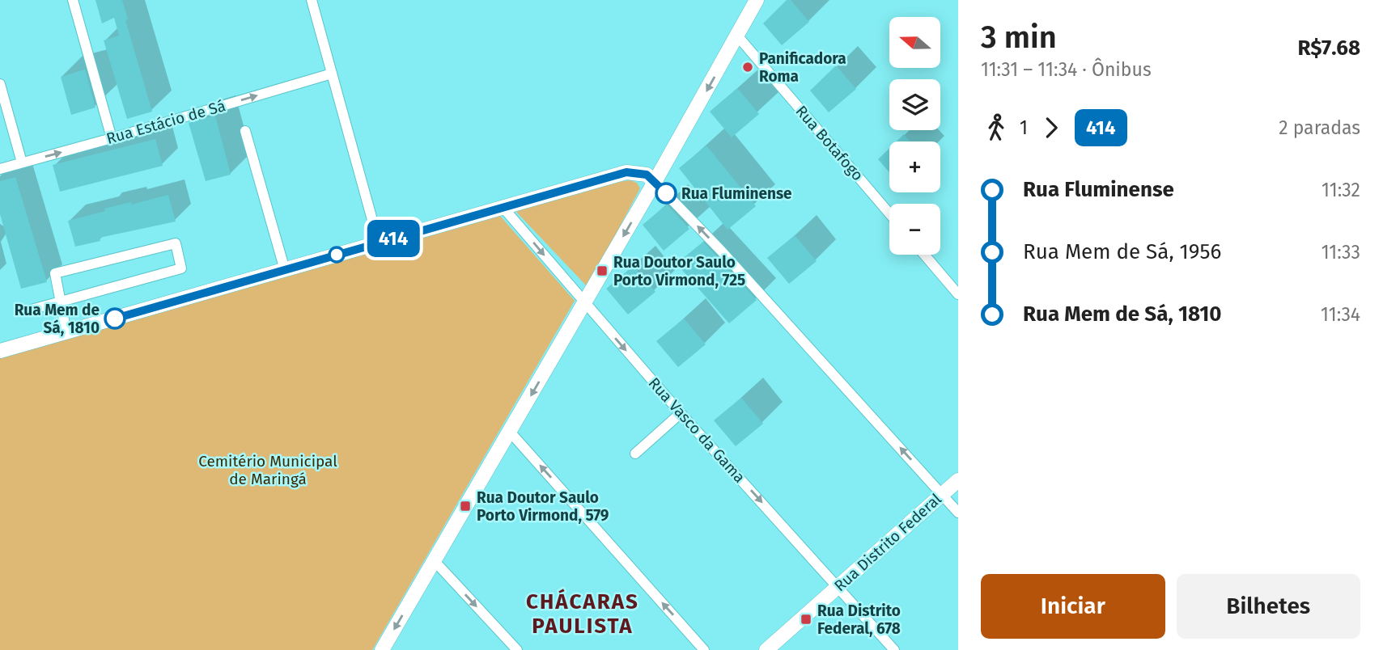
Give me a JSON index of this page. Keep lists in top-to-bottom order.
{
  "streets": {
    "street": [
      "Rua Estácio de Sá",
      "Rua Botafogo",
      "Rua Vasco da Gama",
      "Rua Distrito Federal"
    ]
  },
  "crossings": [
    ["Rua Vasco da Gama", "Rua Distrito Federal"]
  ],
  "one_way": ["Rua Estácio de Sá", "Rua Vasco da Gama"],
  "districts": ["CHÁCARAS PAULISTA"],
  "parks": ["Cemitério Municipal de Maringá"],
  "places": {
    "other": ["Panificadora Roma", "Rua Fluminense", "Rua Mem de Sá, 1810"],
    "transit": ["Rua Doutor Saulo Porto Virmond, 725", "Rua Doutor Saulo Porto Virmond, 579", "Rua Distrito Federal, 678"]
  },
  "lines": ["bus line 414"],
  "north": "left",
  "page": {
    "on_map": "414",
    "heading": ["3 min", "11:31 – 11:34 · Ônibus", "R$7.68"],
    "map_buttons": ["+", "−"],
    "legs": ["1", "414", "2 paradas"],
    "list": [
      {
        "name": "Rua Fluminense",
        "value": "11:32"
      },
      {
        "name": "Rua Mem de Sá, 1956",
        "value": "11:33"
      },
      {
        "name": "Rua Mem de Sá, 1810",
        "value": "11:34"
      }
    ],
    "buttons": ["Iniciar", "Bilhetes"]
  }
}
